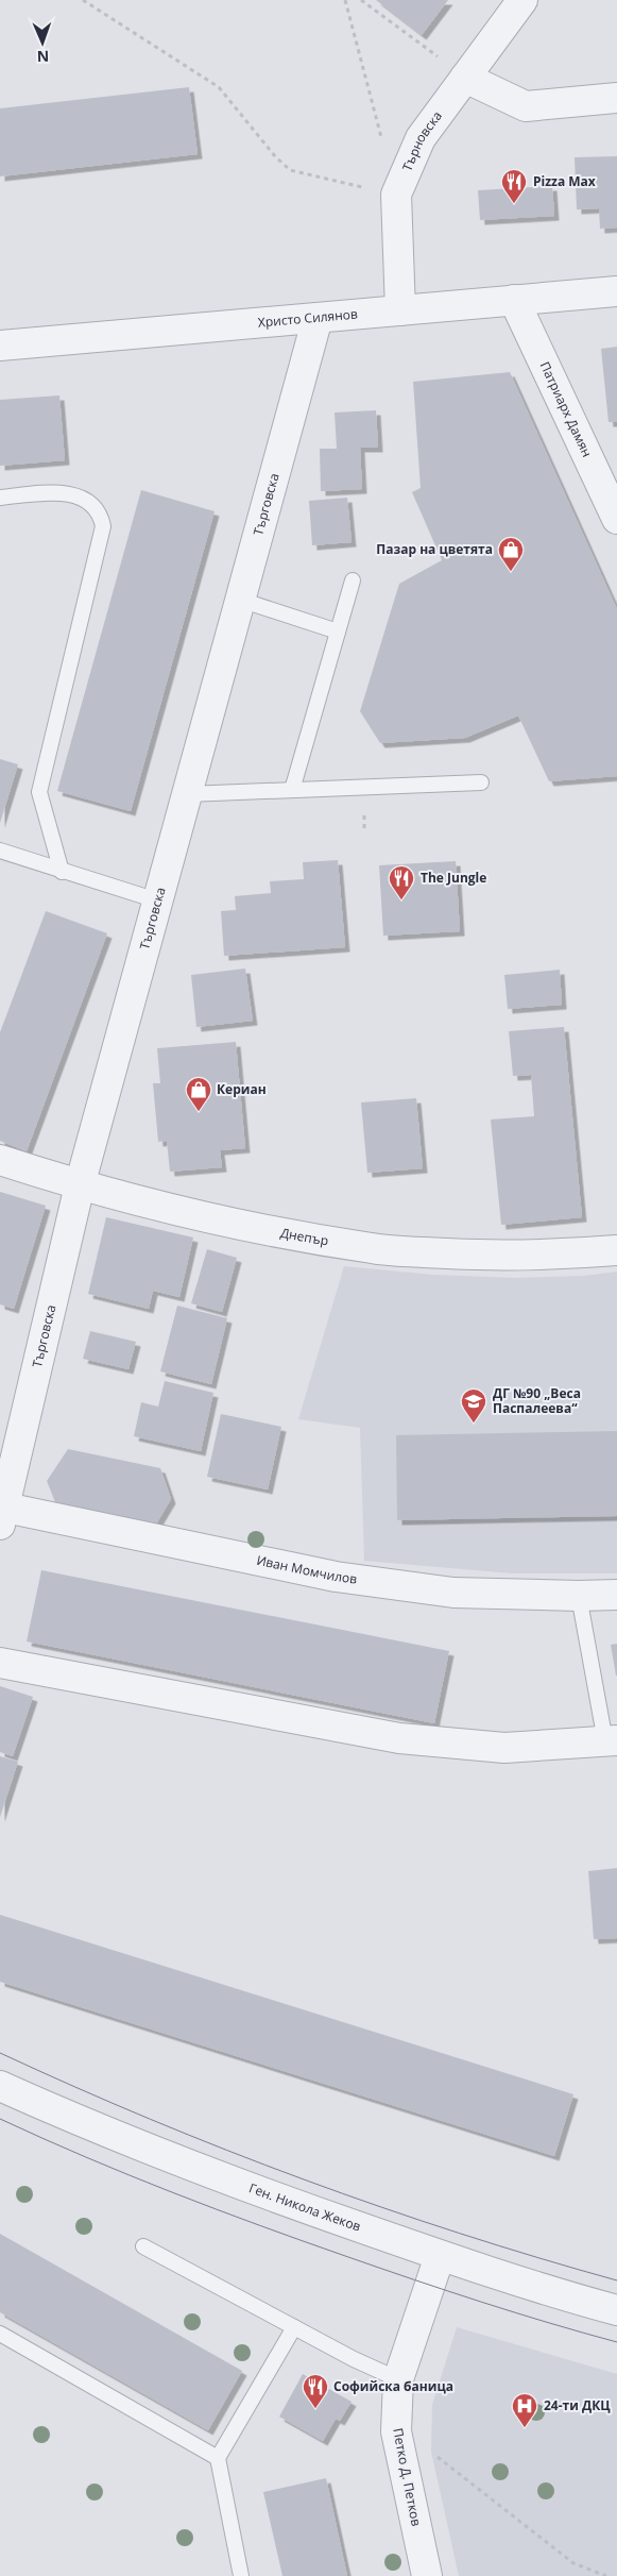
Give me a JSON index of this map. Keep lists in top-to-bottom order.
{
  "streets": {
    "street": [
      "Търновска",
      "Христо Силянов",
      "Патриарх Дамян",
      "Търговска",
      "Днепър",
      "Иван Момчилов",
      "Ген. Никола Жеков",
      "Петко Д. Петков"
    ]
  },
  "crossings": [
    ["Търновска", "Христо Силянов"],
    ["Христо Силянов", "Патриарх Дамян"],
    ["Христо Силянов", "Търговска"],
    ["Търговска", "Днепър"],
    ["Търговска", "Иван Момчилов"],
    ["Ген. Никола Жеков", "Петко Д. Петков"]
  ],
  "places": {
    "restaurant": ["Pizza Max", "The Jungle", "Софийска баница"],
    "shop": ["Пазар на цветята", "Кериан"],
    "school or university": ["ДГ №90 „Веса Паспалеева“"],
    "hospital": ["24-ти ДКЦ"]
  },
  "north": "bottom"
}
